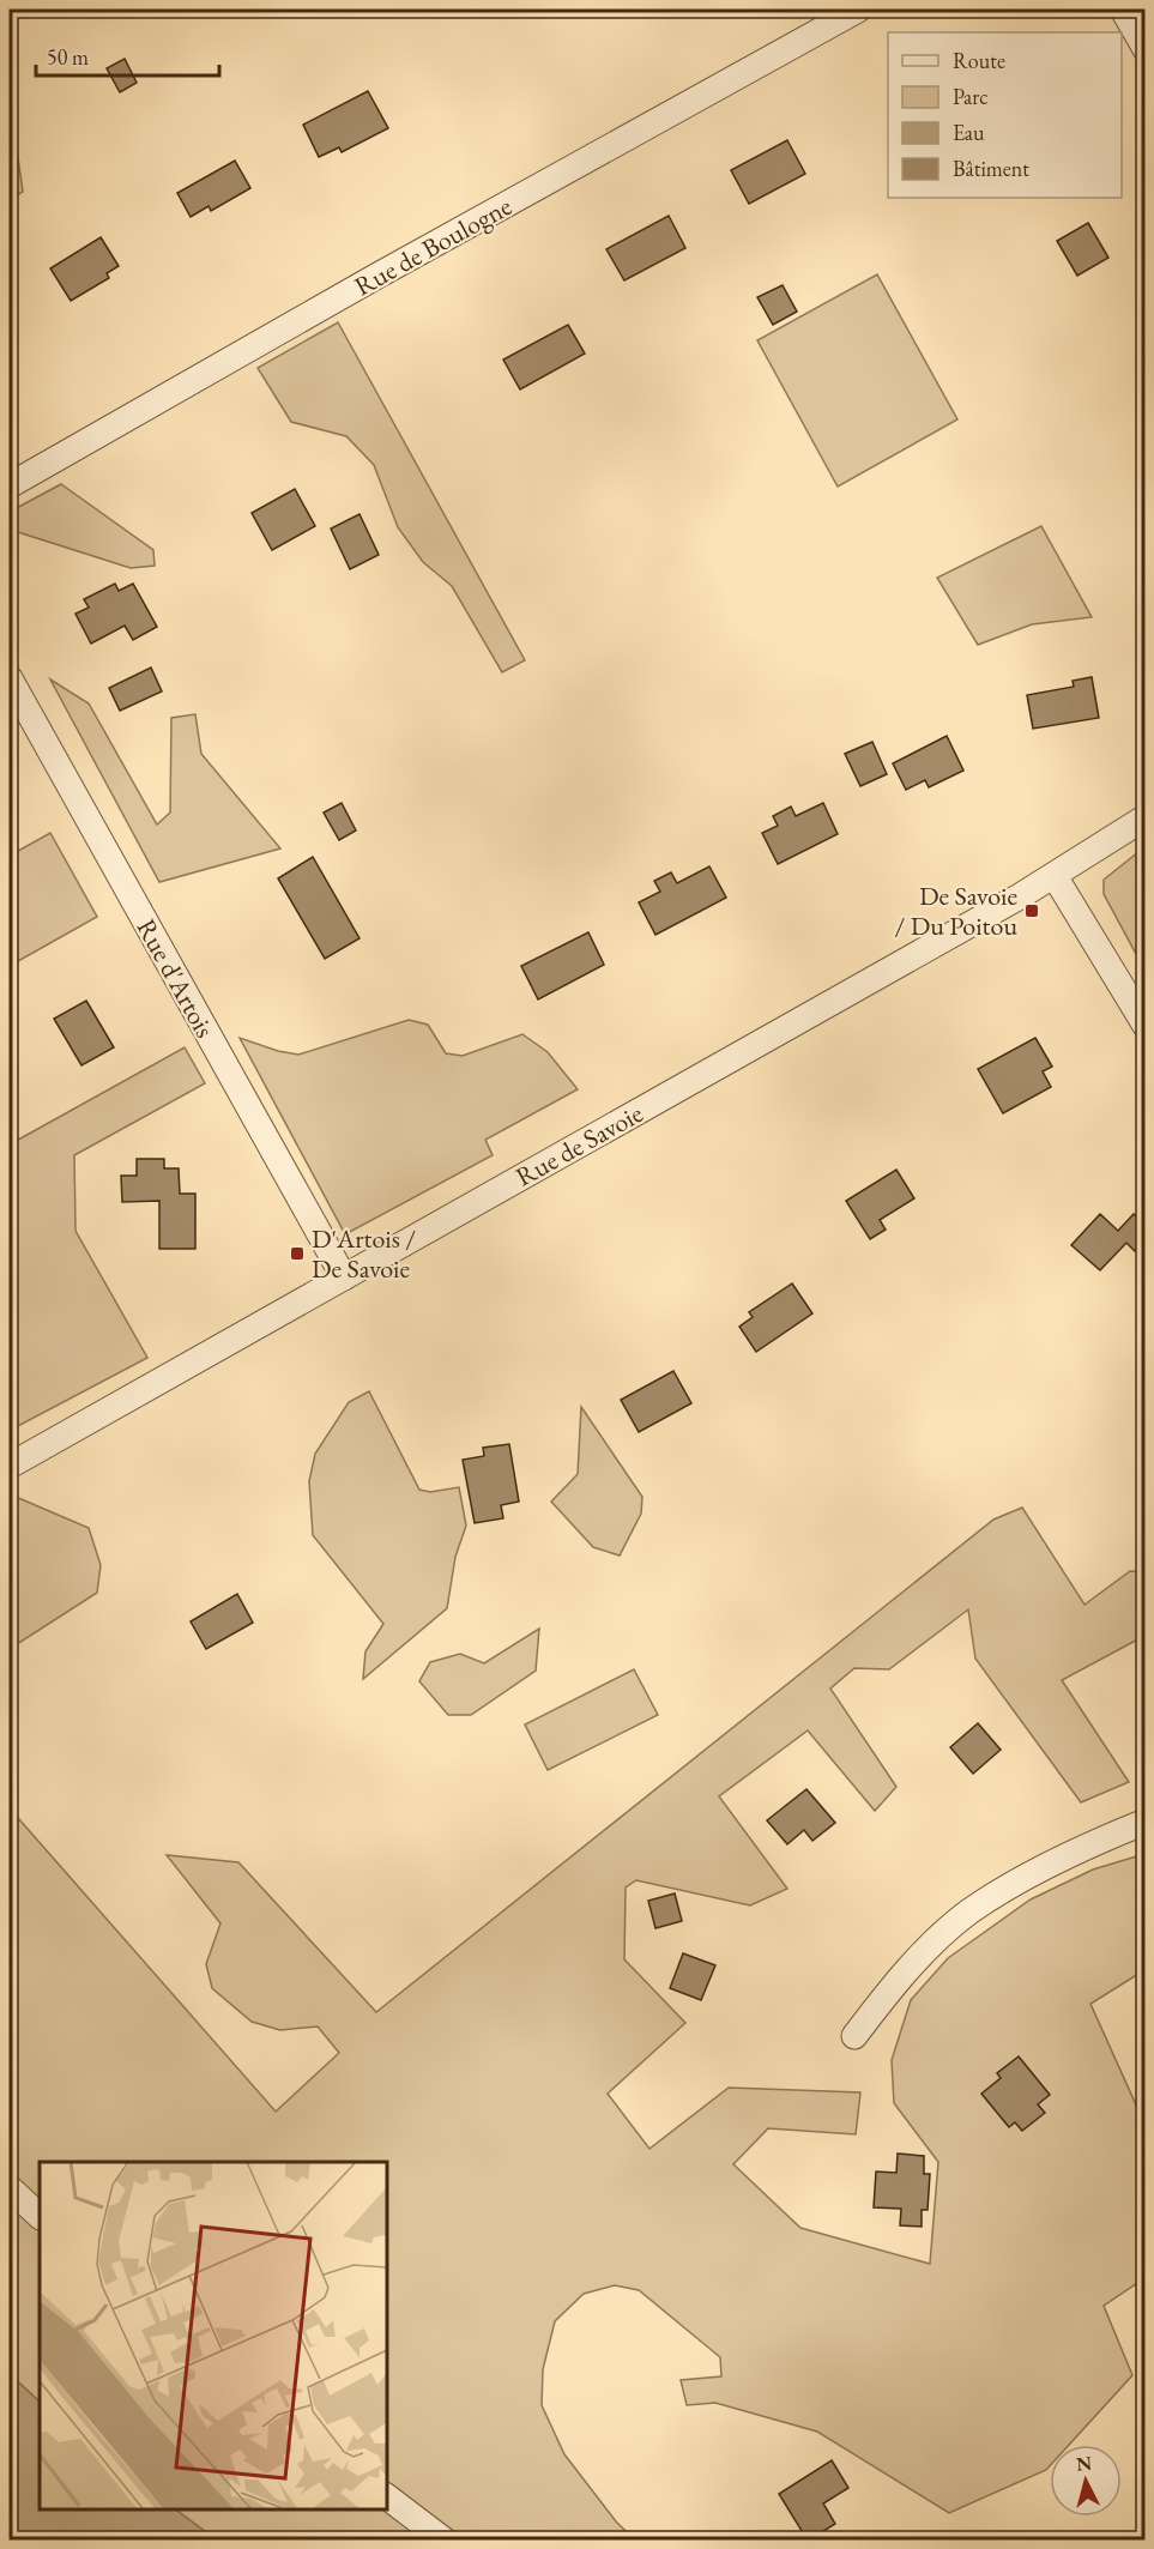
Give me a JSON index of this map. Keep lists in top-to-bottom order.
{
  "streets": {
    "street": ["Rue de Boulogne", "Rue d'Artois", "Rue de Savoie"]
  },
  "crossings": [
    ["Rue d'Artois", "Rue de Savoie"]
  ],
  "places": {
    "transit": ["De Savoie / Du Poitou", "D'Artois / De Savoie"]
  },
  "legend": [
    "Route",
    "Parc",
    "Eau",
    "Bâtiment"
  ],
  "scale_bar": "50 m",
  "north": "top"
}
